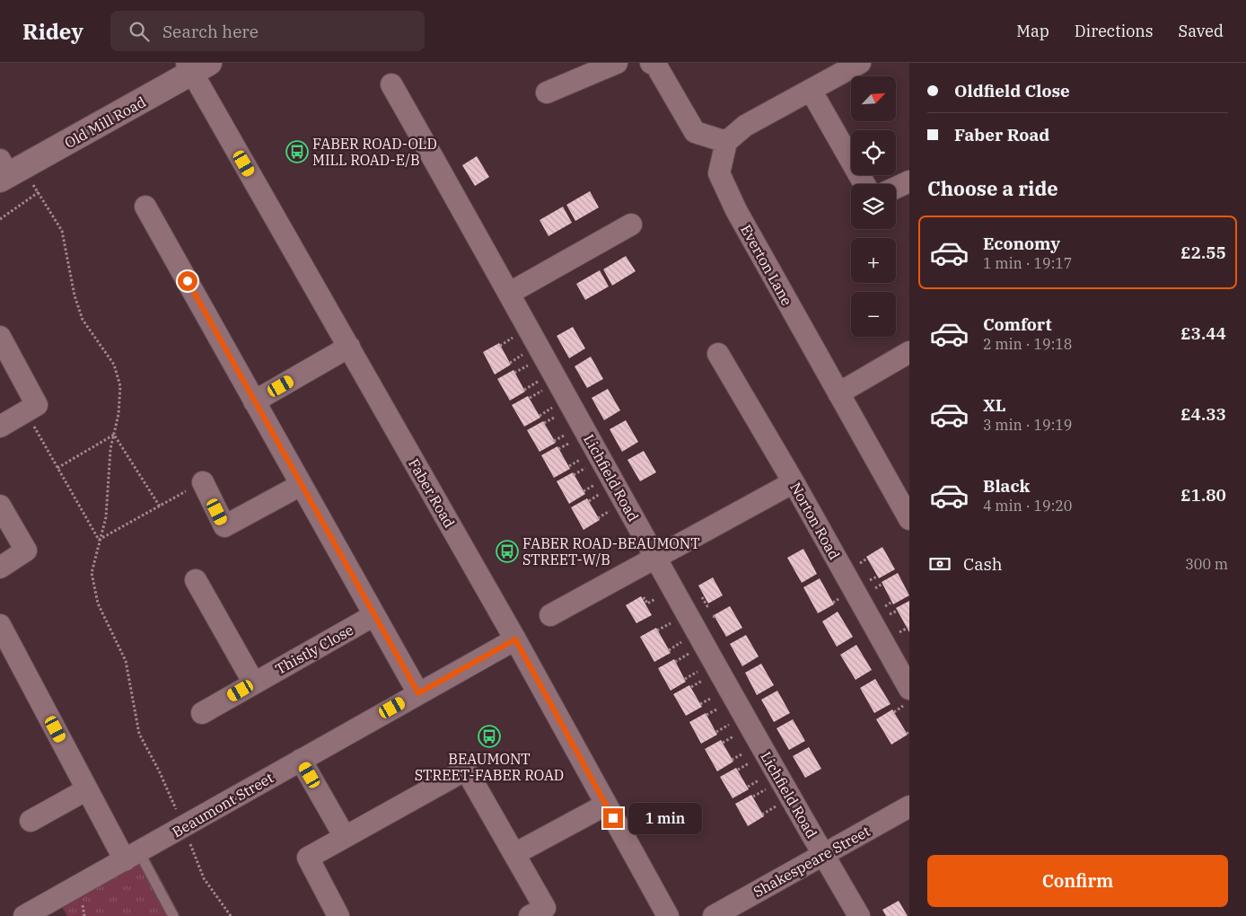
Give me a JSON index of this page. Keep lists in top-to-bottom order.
{
  "streets": {
    "street": [
      "Old Mill Road",
      "Everton Lane",
      "Lichfield Road",
      "Faber Road",
      "Norton Road",
      "Thistly Close",
      "Beaumont Street",
      "Shakespeare Street"
    ]
  },
  "crossings": [
    ["Old Mill Road", "Faber Road"],
    ["Lichfield Road", "Shakespeare Street"],
    ["Faber Road", "Beaumont Street"]
  ],
  "places": {
    "bus stop": ["FABER ROAD-OLD MILL ROAD-E/B", "FABER ROAD-BEAUMONT STREET-W/B", "BEAUMONT STREET-FABER ROAD"]
  },
  "north": "top right",
  "page": {
    "header": "Ridey",
    "search": "Search here",
    "nav": ["Map", "Directions", "Saved"],
    "banner": ["Oldfield Close", "Faber Road"],
    "map_buttons": ["+", "−"],
    "heading": "Choose a ride",
    "list": [
      {
        "name": "Economy",
        "note": "1 min · 19:17",
        "value": "£2.55"
      },
      {
        "name": "Comfort",
        "note": "2 min · 19:18",
        "value": "£3.44"
      },
      {
        "name": "XL",
        "note": "3 min · 19:19",
        "value": "£4.33"
      },
      {
        "name": "Black",
        "note": "4 min · 19:20",
        "value": "£1.80"
      }
    ],
    "pay": ["Cash", "300 m"],
    "bubble": "1 min",
    "buttons": "Confirm"
  }
}
